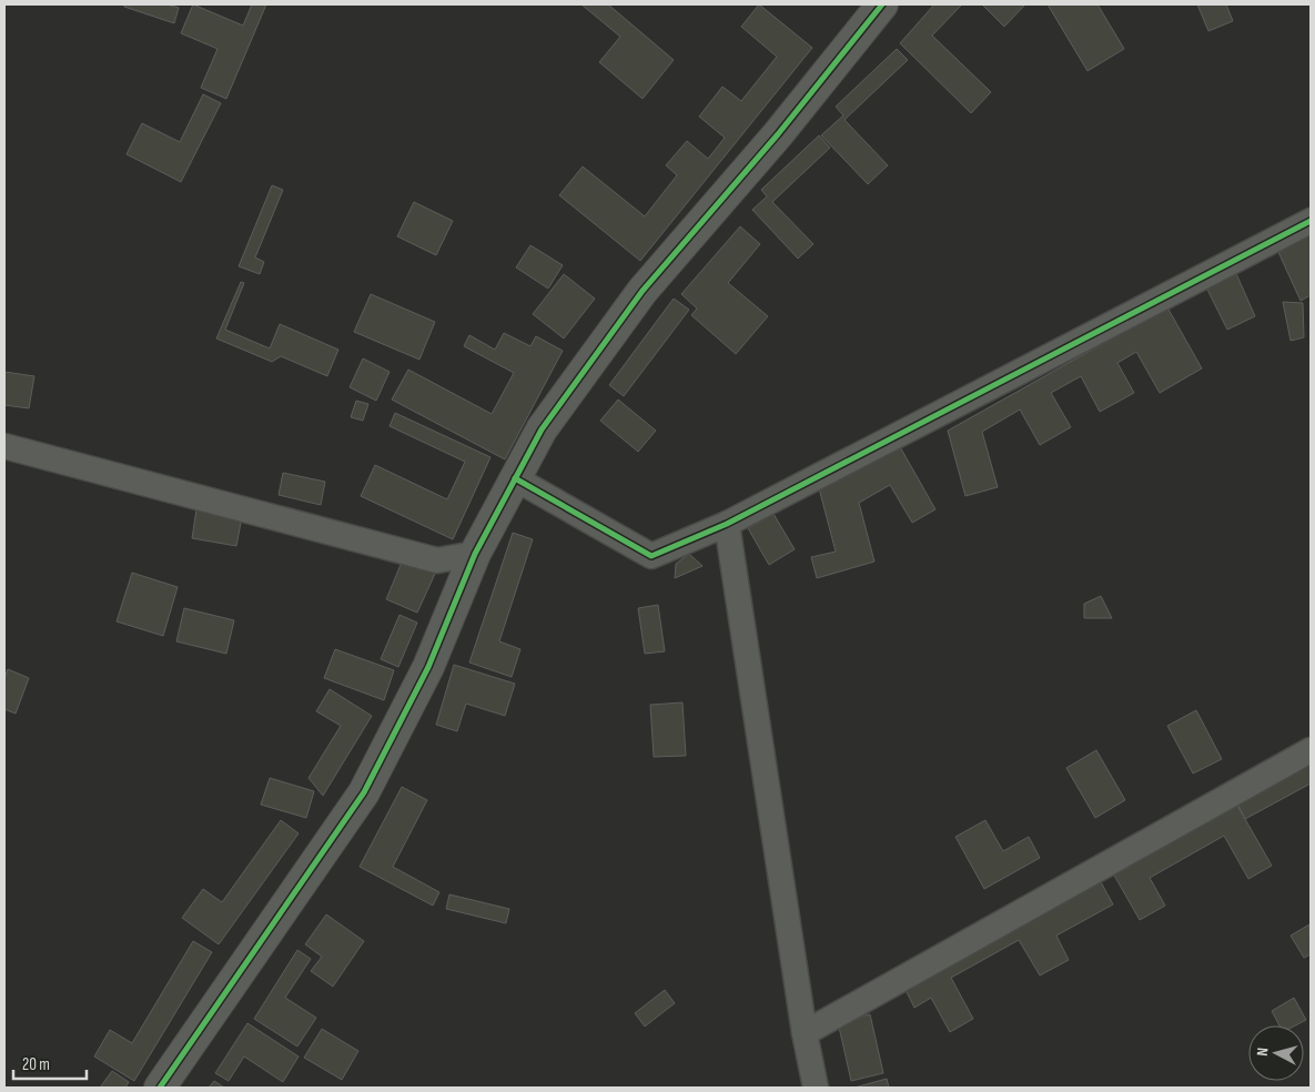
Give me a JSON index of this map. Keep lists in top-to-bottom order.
{
  "scale_bar": "20 m",
  "north": "left"
}
